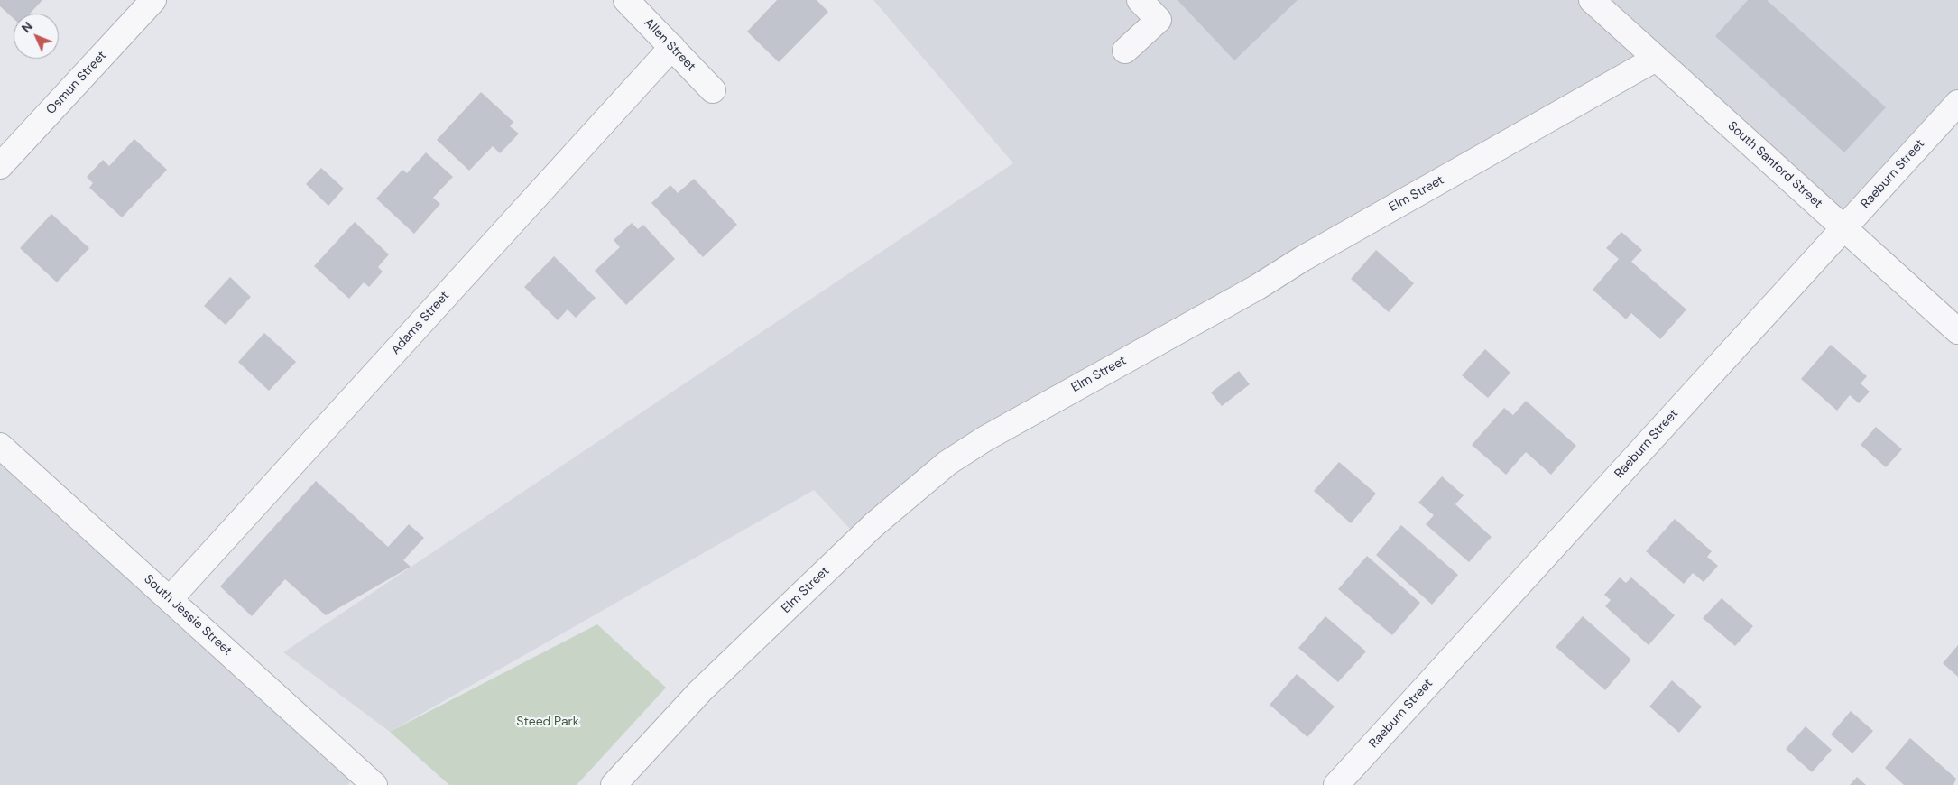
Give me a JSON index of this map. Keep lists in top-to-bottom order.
{
  "streets": {
    "street": [
      "Allen Street",
      "Osmun Street",
      "South Sanford Street",
      "Raeburn Street",
      "Elm Street",
      "Adams Street",
      "South Jessie Street"
    ]
  },
  "crossings": [
    ["Allen Street", "Adams Street"],
    ["South Sanford Street", "Raeburn Street"],
    ["South Sanford Street", "Elm Street"],
    ["Adams Street", "South Jessie Street"]
  ],
  "parks": ["Steed Park"],
  "north": "top left"
}
